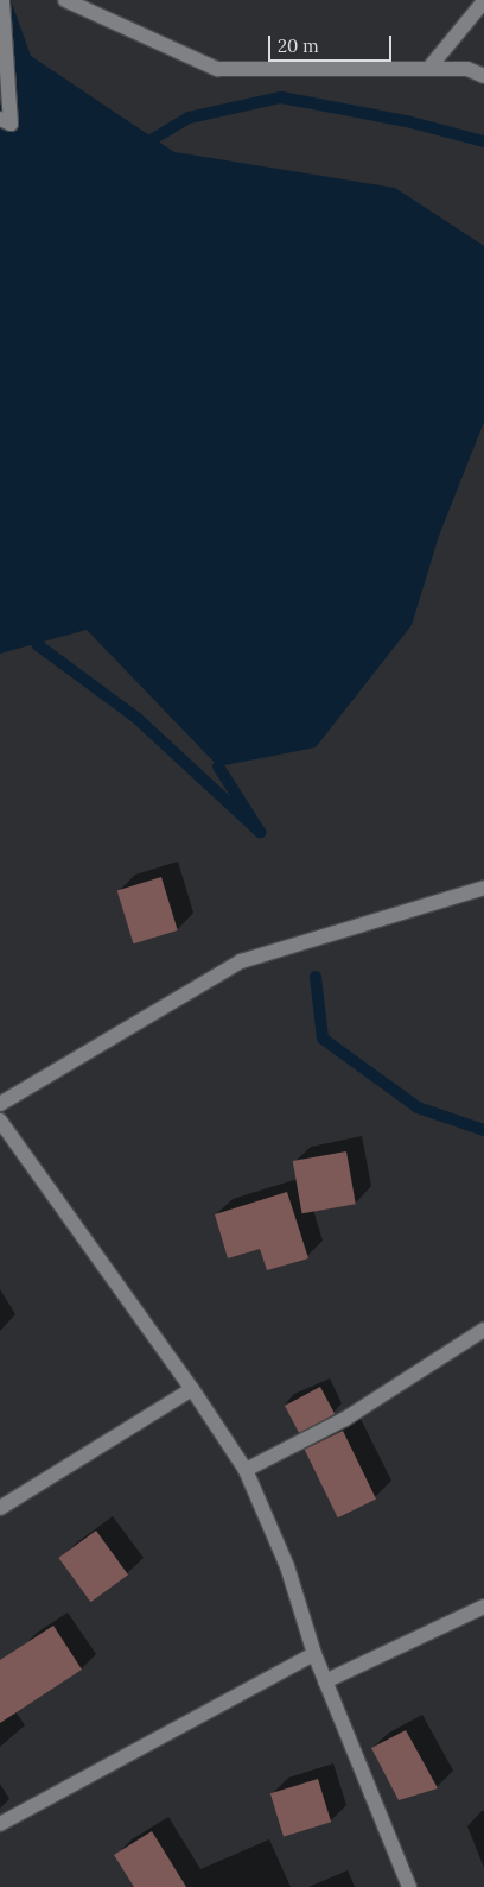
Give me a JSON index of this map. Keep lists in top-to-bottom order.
{
  "scale_bar": "20 m"
}
